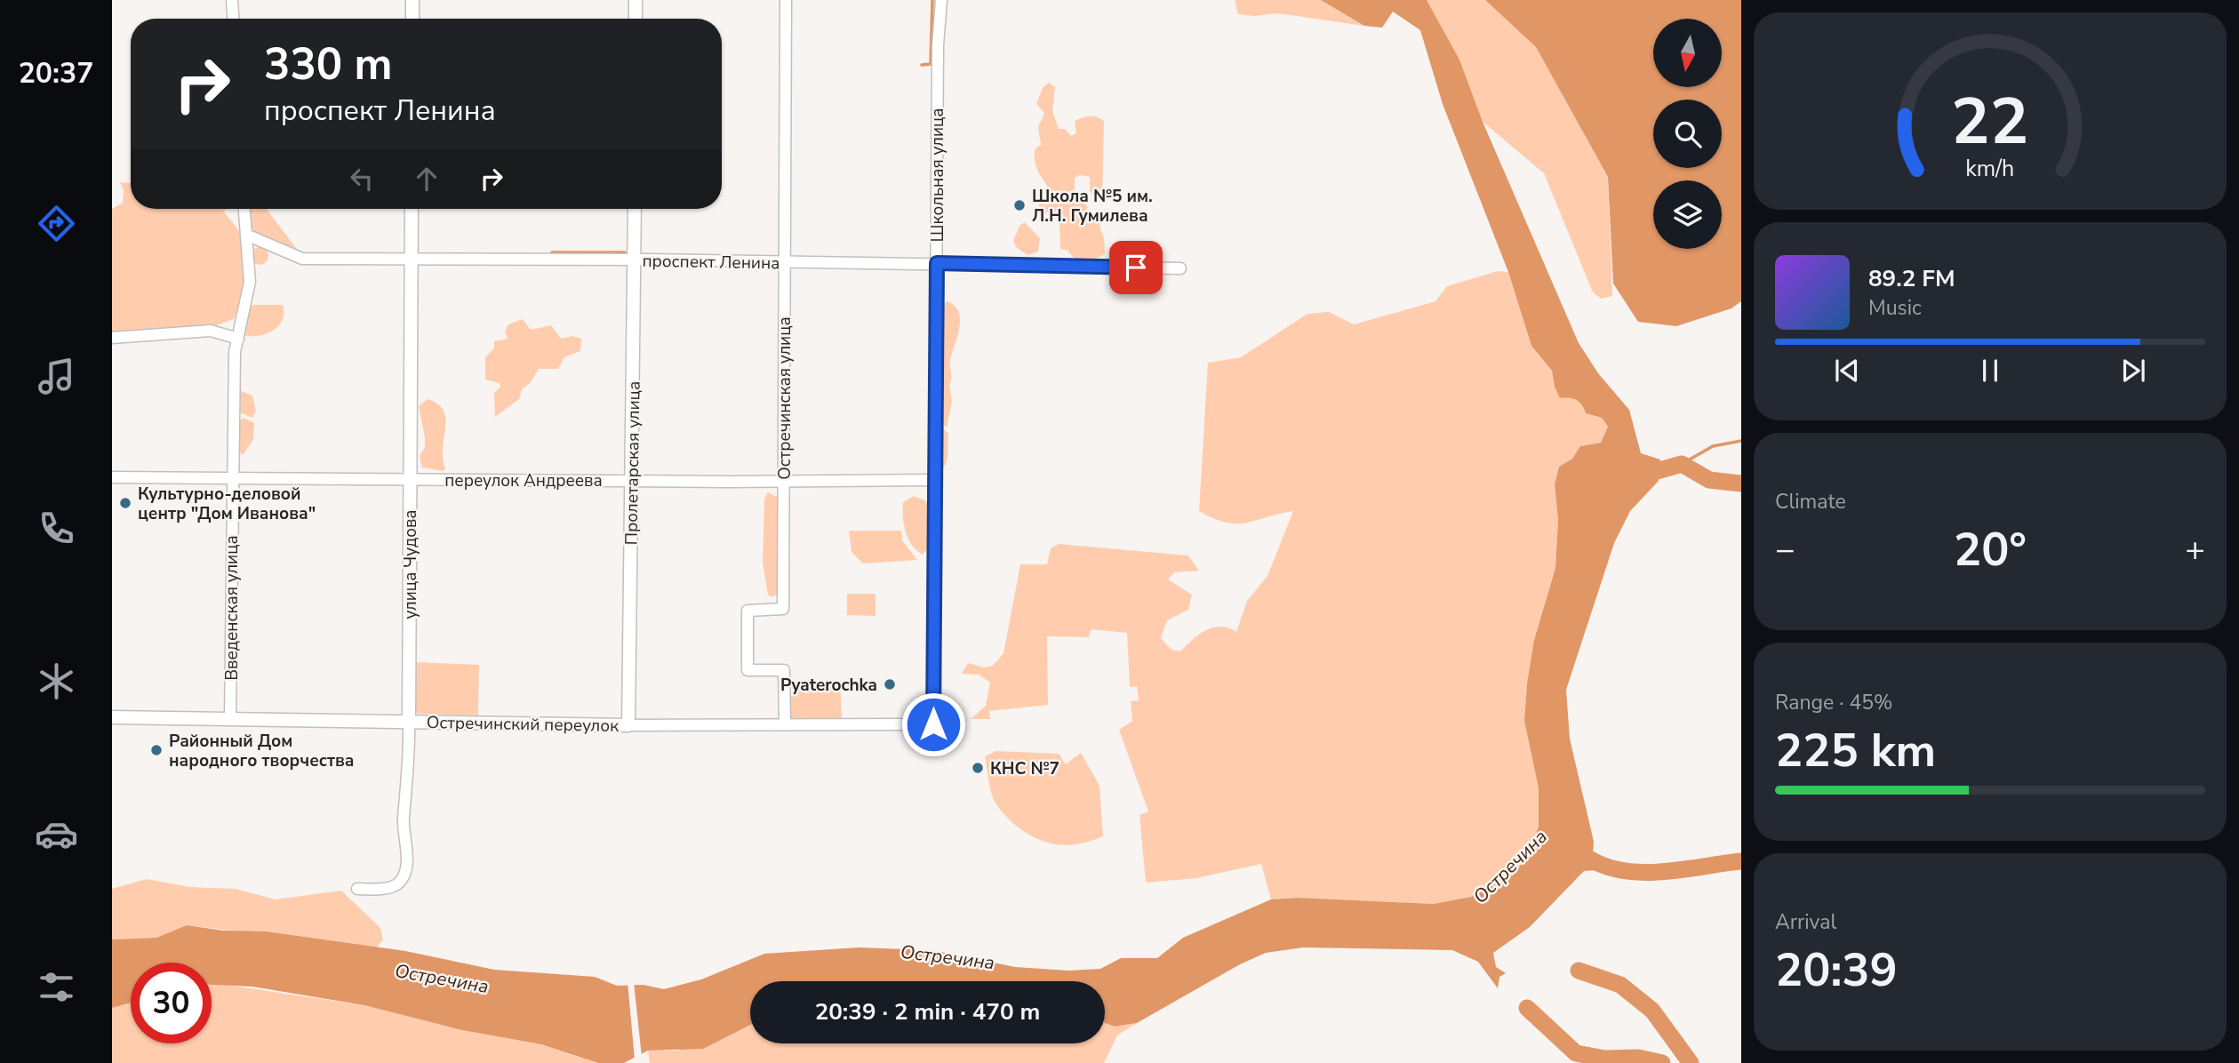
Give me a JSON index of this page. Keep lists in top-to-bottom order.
{
  "streets": {
    "street": [
      "Школьная улица",
      "проспект Ленина",
      "Остречинская улица",
      "Пролетарская улица",
      "переулок Андреева",
      "улица Чудова",
      "Введенская улица",
      "Остречинский переулок"
    ]
  },
  "crossings": [
    ["Школьная улица", "проспект Ленина"],
    ["Школьная улица", "переулок Андреева"],
    ["Школьная улица", "Остречинский переулок"],
    ["проспект Ленина", "Остречинская улица"],
    ["проспект Ленина", "Пролетарская улица"],
    ["проспект Ленина", "улица Чудова"],
    ["проспект Ленина", "Введенская улица"],
    ["Остречинская улица", "переулок Андреева"],
    ["Остречинская улица", "Остречинский переулок"],
    ["Пролетарская улица", "переулок Андреева"],
    ["Пролетарская улица", "Остречинский переулок"],
    ["переулок Андреева", "улица Чудова"],
    ["переулок Андреева", "Введенская улица"],
    ["улица Чудова", "Остречинский переулок"],
    ["Введенская улица", "Остречинский переулок"]
  ],
  "water": ["Остречина"],
  "places": [
    "Школа №5 им. Л.Н. Гумилева",
    "Культурно-деловой центр \"Дом Иванова\"",
    "Pyaterochka",
    "Районный Дом народного творчества",
    "КНС №7"
  ],
  "north": "bottom",
  "page": {
    "tabs": "20:37",
    "turn": ["330 m", "проспект Ленина"],
    "song": ["89.2 FM", "Music"],
    "tile": [
      "Climate",
      ["Range · 45%", "225 km"],
      ["Arrival", "20:39"]
    ],
    "heat": ["−", "20°", "+"],
    "limit": "30",
    "trip": "20:39 · 2 min · 470 m",
    "gauge": ["22", "km/h"]
  }
}
